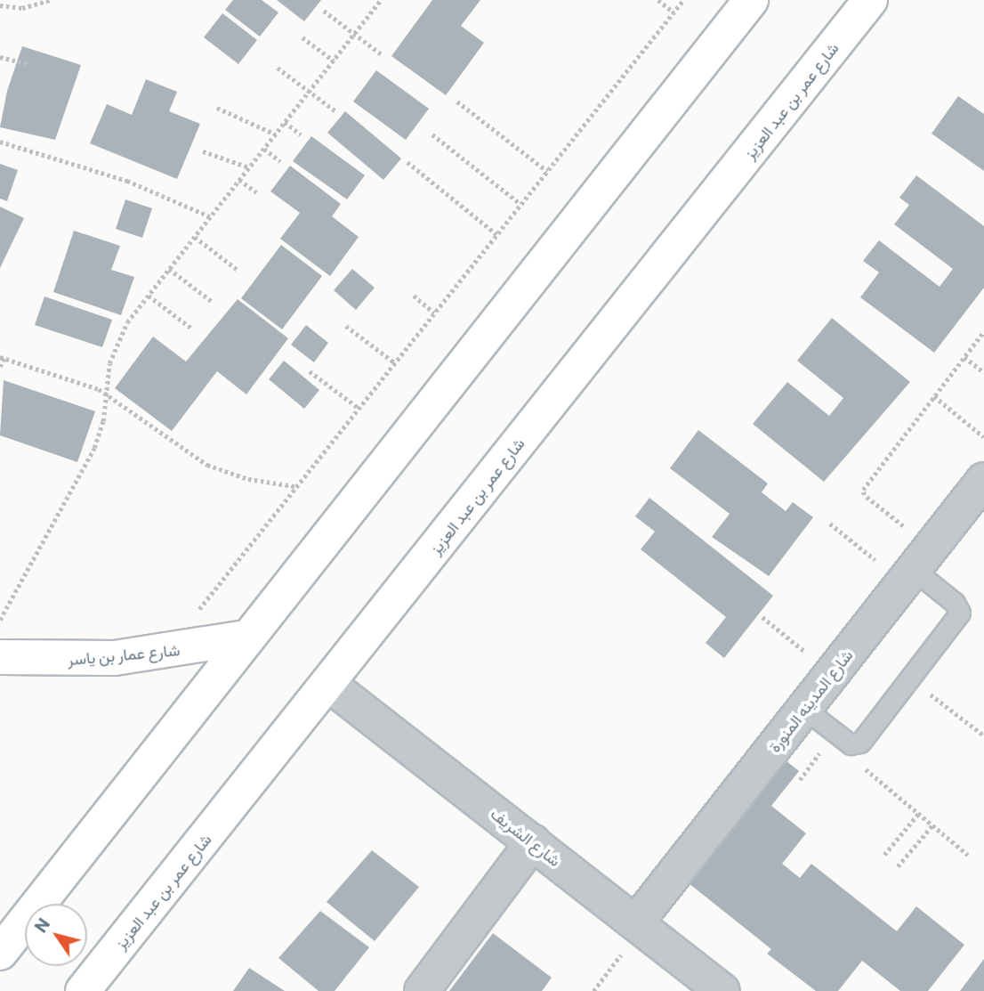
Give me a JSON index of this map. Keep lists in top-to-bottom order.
{
  "streets": {
    "street": [
      "شارع عمر بن عبد العزيز",
      "شارع عمار بن ياسر",
      "شارع المدينه المنورة",
      "شارع الشريف"
    ]
  },
  "crossings": [
    ["شارع عمر بن عبد العزيز", "شارع الشريف"],
    ["شارع المدينه المنورة", "شارع الشريف"]
  ],
  "north": "top left"
}
